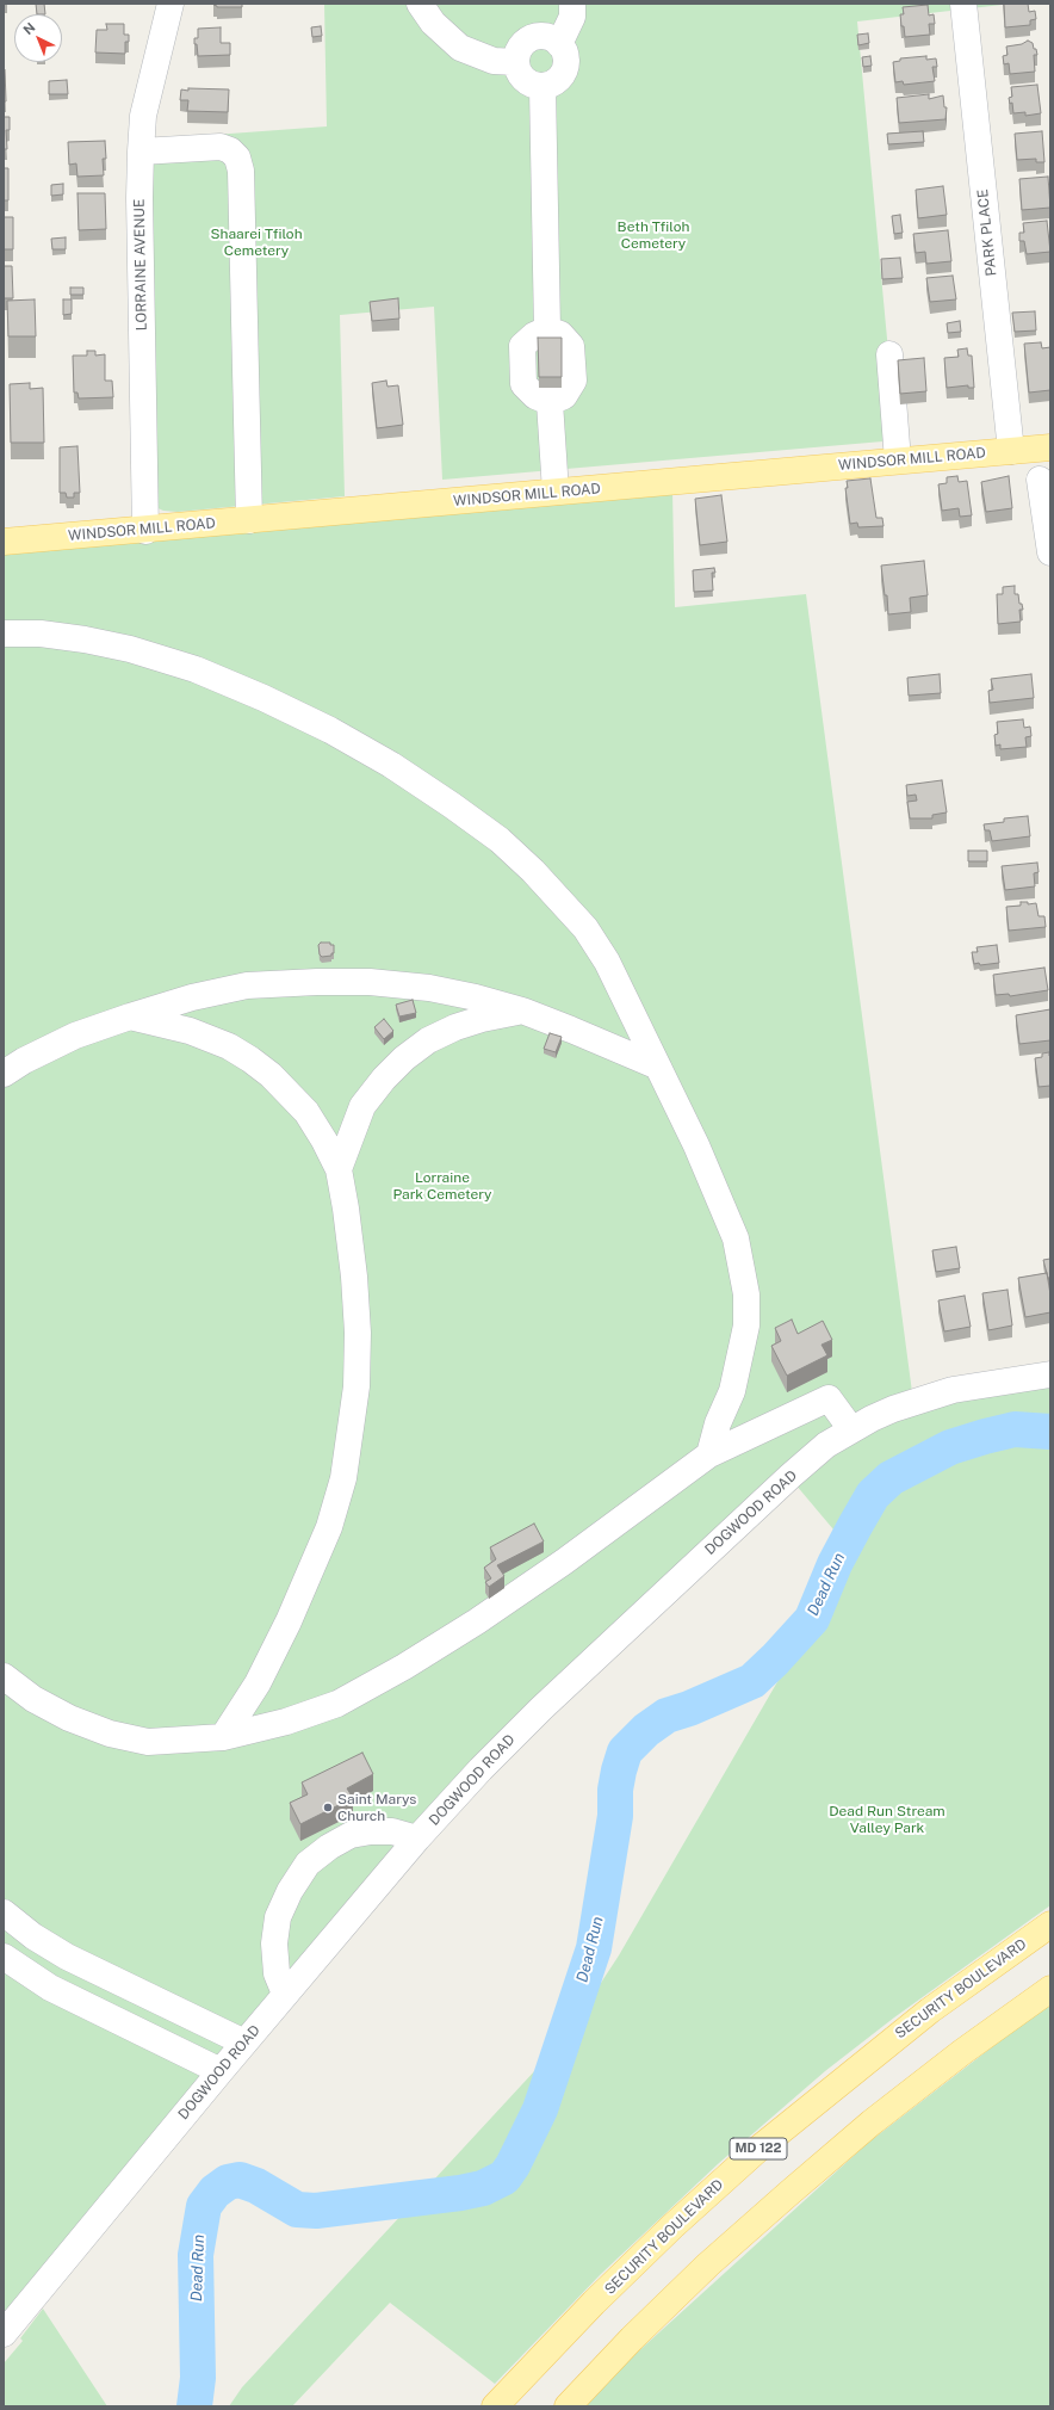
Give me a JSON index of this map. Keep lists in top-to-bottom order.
{
  "streets": {
    "main road": ["WINDSOR MILL ROAD", "SECURITY BOULEVARD", "MD 122"],
    "street": ["PARK PLACE", "LORRAINE AVENUE", "DOGWOOD ROAD"]
  },
  "crossings": [
    ["PARK PLACE", "WINDSOR MILL ROAD"],
    ["LORRAINE AVENUE", "WINDSOR MILL ROAD"]
  ],
  "water": ["Dead Run"],
  "parks": [
    "Beth Tfiloh Cemetery",
    "Shaarei Tfiloh Cemetery",
    "Lorraine Park Cemetery",
    "Dead Run Stream Valley Park"
  ],
  "places": ["Saint Marys Church"],
  "north": "top left"
}
